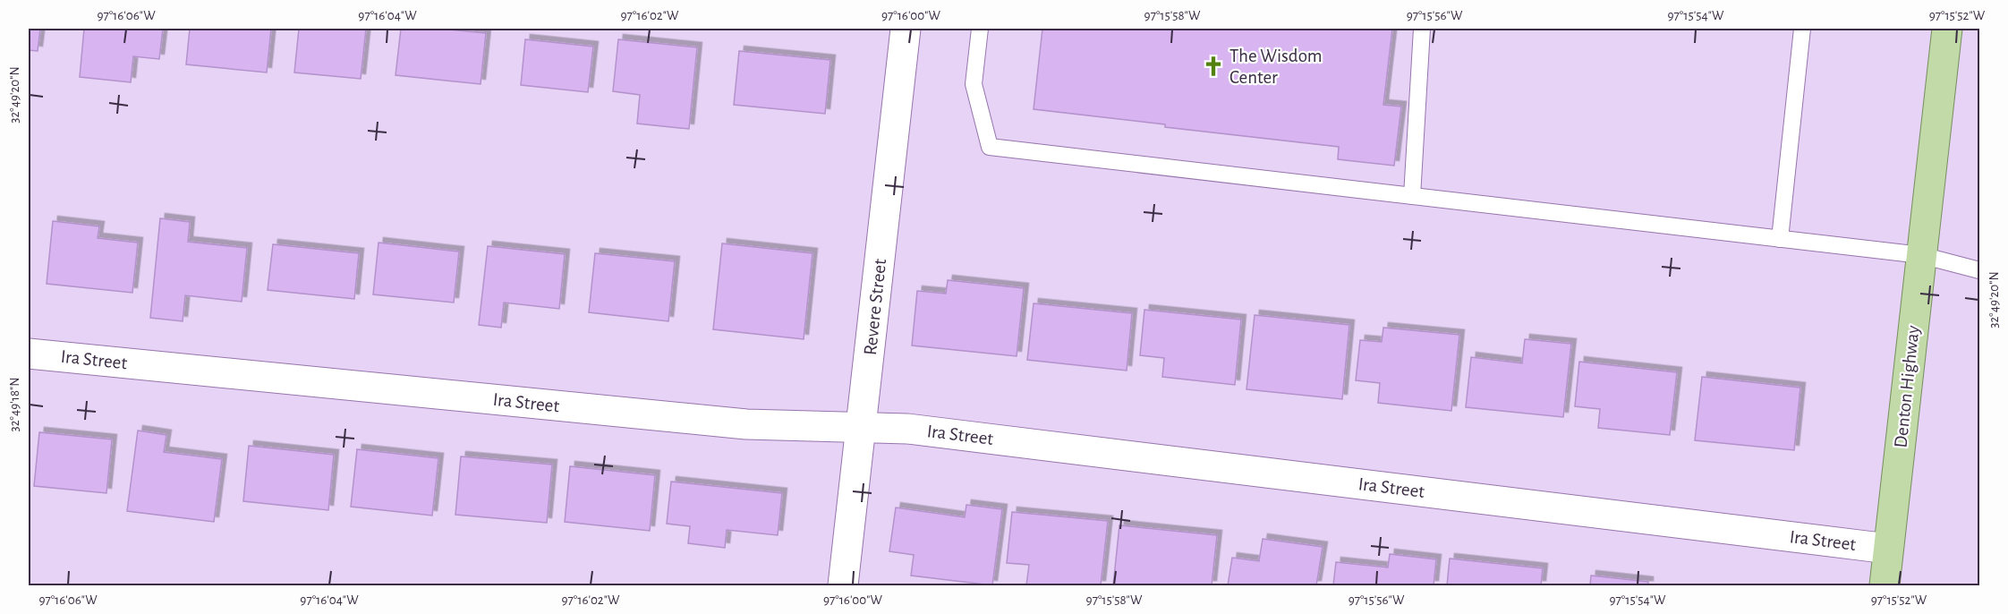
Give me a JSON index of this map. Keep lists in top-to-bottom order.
{
  "streets": {
    "main road": ["Denton Highway"],
    "street": ["Revere Street", "Ira Street"]
  },
  "crossings": [
    ["Revere Street", "Ira Street"],
    ["Ira Street", "Denton Highway"]
  ],
  "places": {
    "church": ["The Wisdom Center"]
  },
  "coordinates": [
    "97°16'06\"W",
    "97°16'04\"W",
    "97°16'02\"W",
    "97°16'00\"W",
    "97°15'58\"W",
    "97°15'56\"W",
    "97°15'54\"W",
    "97°15'52\"W",
    "32°49'20\"N",
    "32°49'18\"N"
  ]
}
